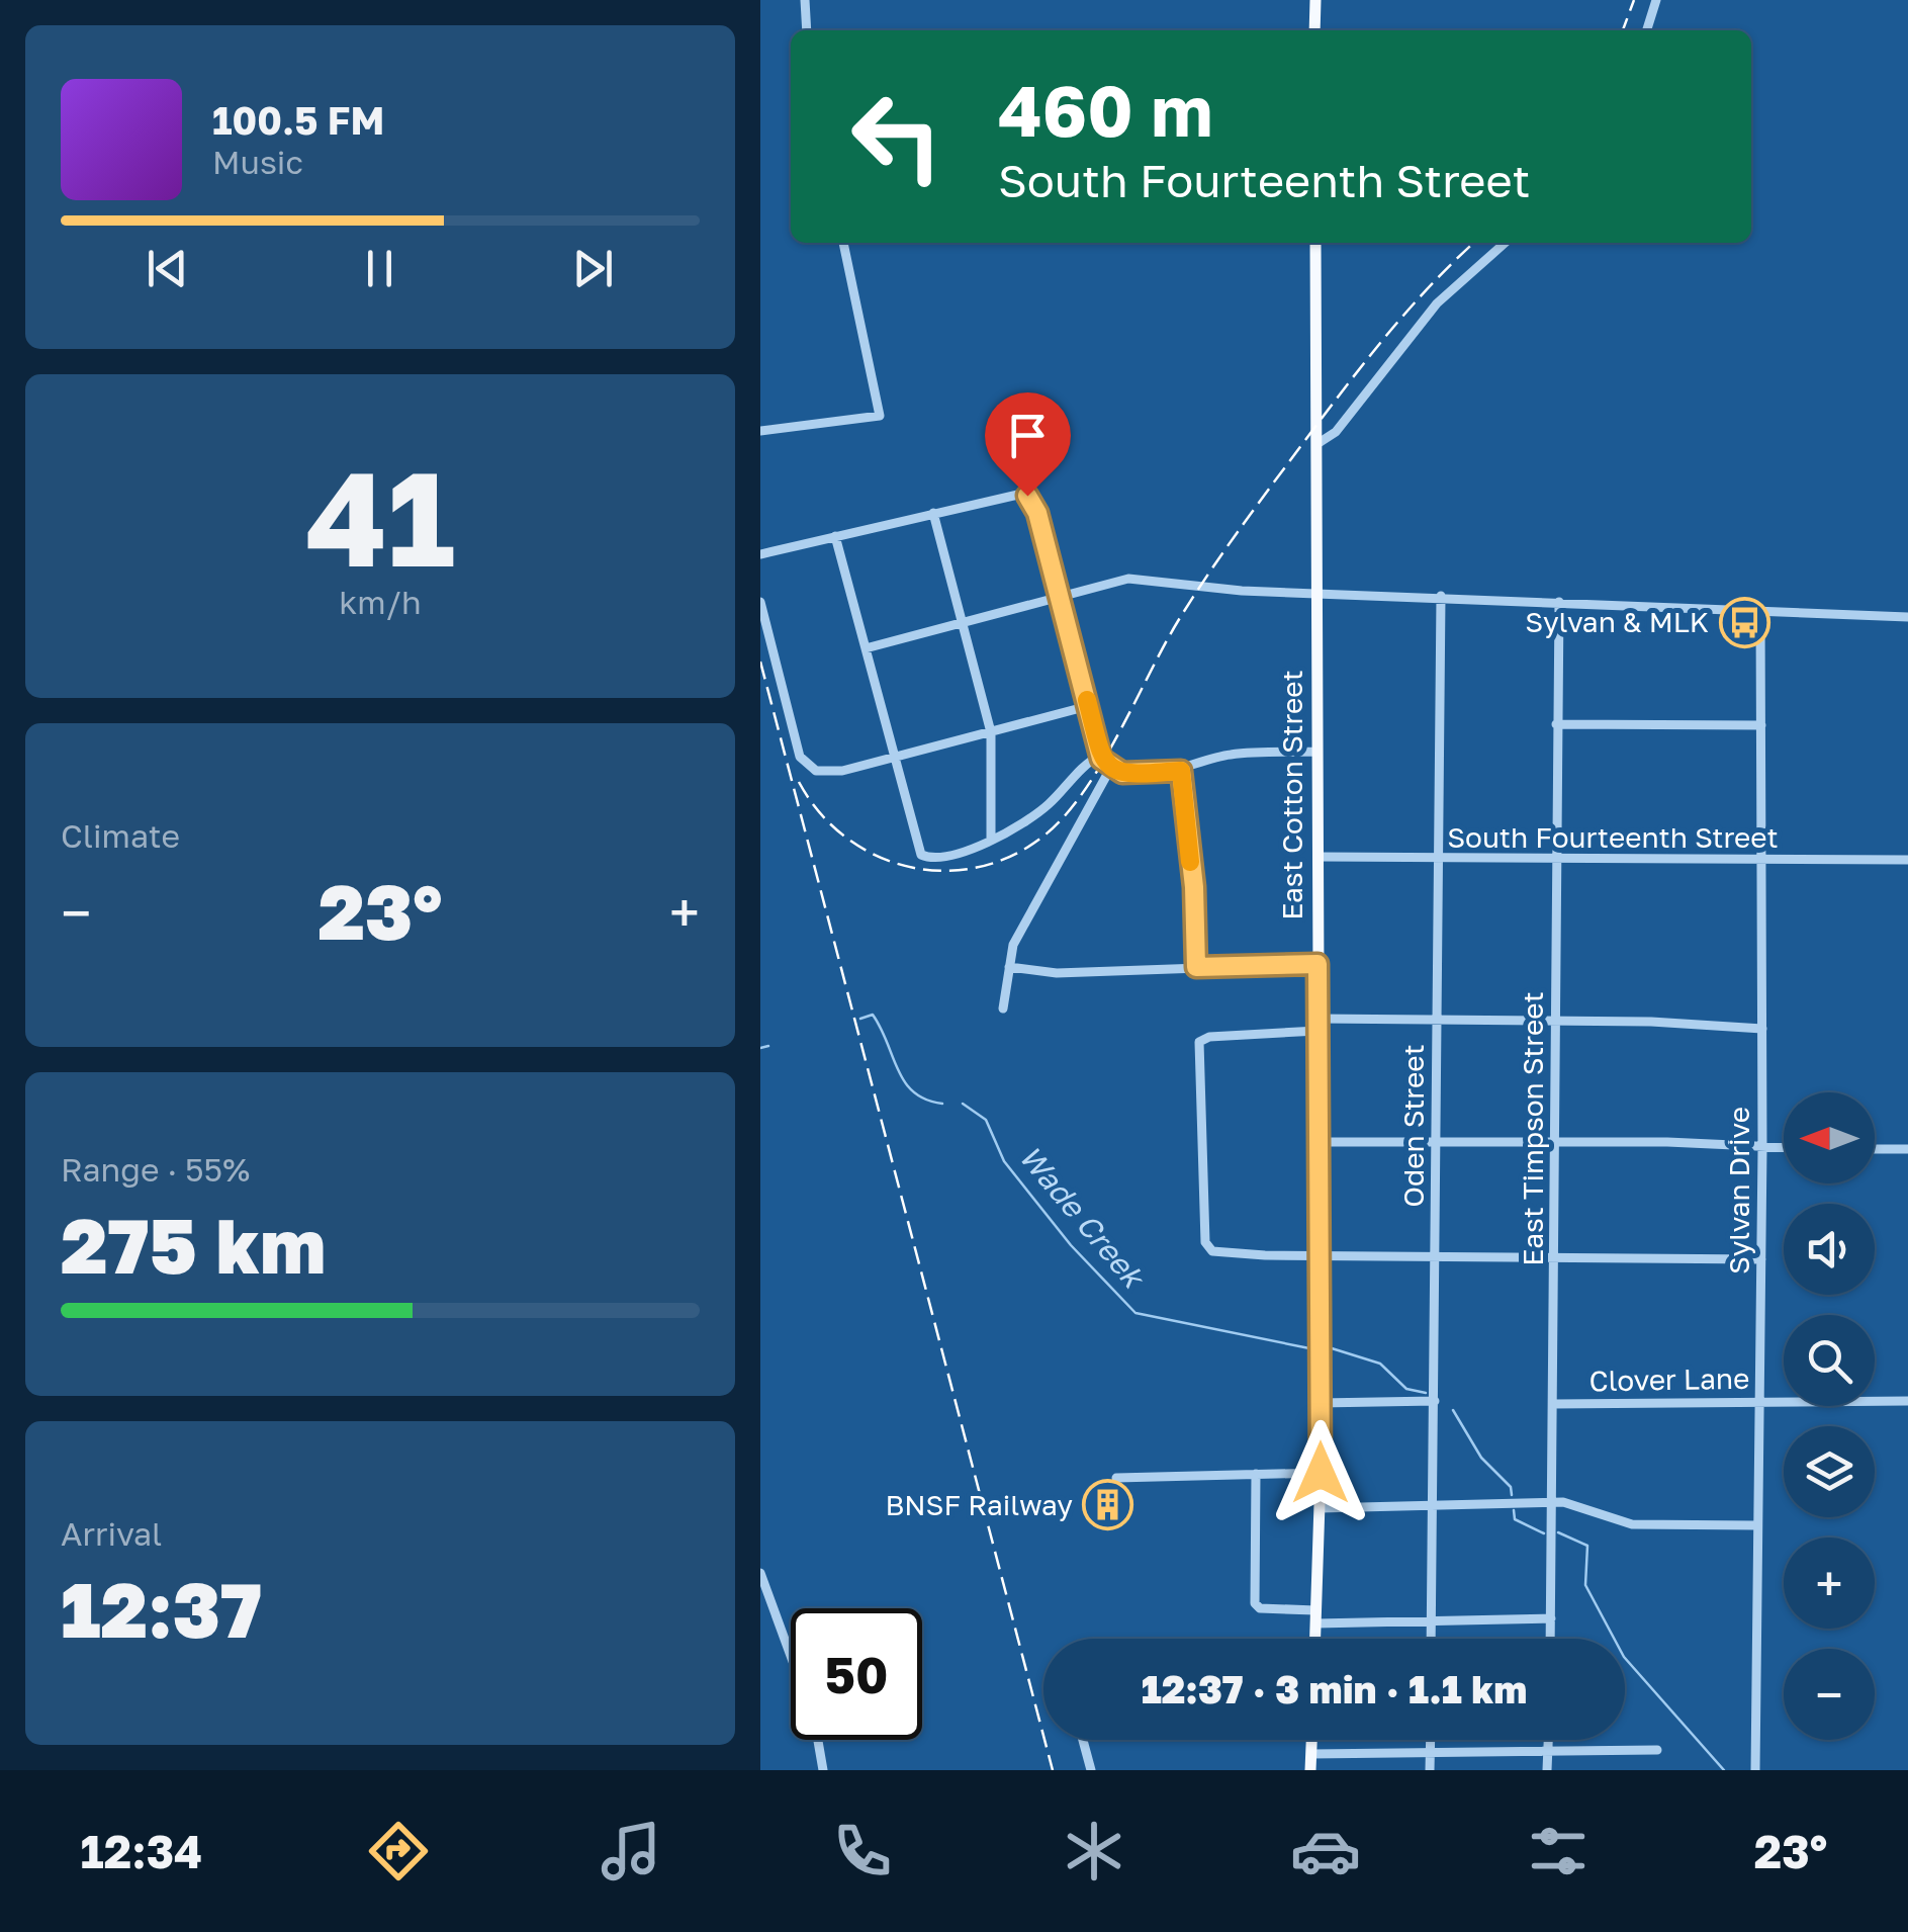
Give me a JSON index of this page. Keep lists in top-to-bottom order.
{
  "streets": {
    "main road": ["East Cotton Street"],
    "street": [
      "South Fourteenth Street",
      "Oden Street",
      "East Timpson Street",
      "Sylvan Drive",
      "Clover Lane"
    ]
  },
  "crossings": [
    ["East Cotton Street", "South Fourteenth Street"],
    ["South Fourteenth Street", "Oden Street"],
    ["South Fourteenth Street", "East Timpson Street"],
    ["South Fourteenth Street", "Sylvan Drive"],
    ["East Timpson Street", "Clover Lane"],
    ["Sylvan Drive", "Clover Lane"]
  ],
  "water": ["Wade Creek"],
  "places": {
    "bus stop": ["Sylvan & MLK"],
    "building": ["BNSF Railway"]
  },
  "north": "left",
  "page": {
    "turn": ["460 m", "South Fourteenth Street"],
    "song": ["100.5 FM", "Music"],
    "tile": [
      ["41", "km/h"],
      "Climate",
      ["Range · 55%", "275 km"],
      ["Arrival", "12:37"]
    ],
    "heat": ["−", "23°", "+"],
    "map_buttons": ["+", "−"],
    "limit": "50",
    "trip": "12:37 · 3 min · 1.1 km",
    "tabs": ["12:34", "23°"]
  }
}
